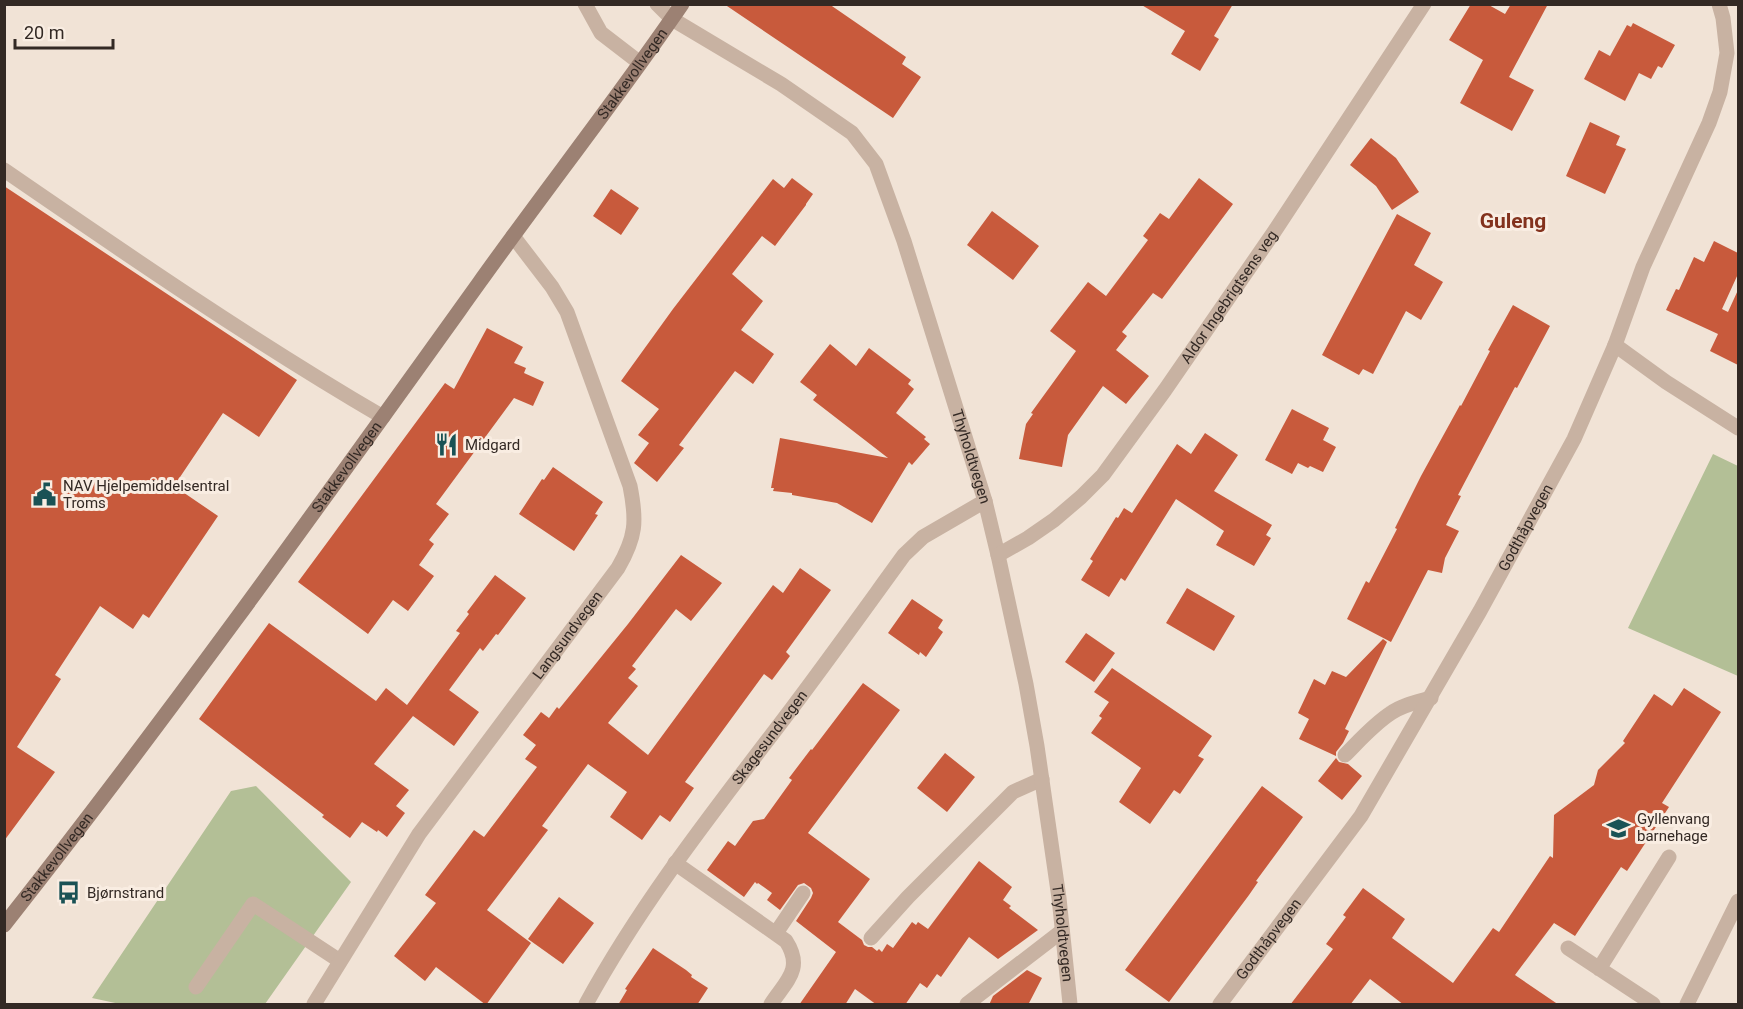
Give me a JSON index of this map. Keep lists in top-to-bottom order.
{
  "streets": {
    "street": [
      "Stakkevollvegen",
      "Aldor Ingebrigtsens veg",
      "Thyholdtvegen",
      "Godthåpvegen",
      "Langsundvegen",
      "Skagesundvegen"
    ]
  },
  "crossings": [
    ["Stakkevollvegen", "Thyholdtvegen"],
    ["Stakkevollvegen", "Langsundvegen"],
    ["Aldor Ingebrigtsens veg", "Thyholdtvegen"],
    ["Thyholdtvegen", "Skagesundvegen"]
  ],
  "districts": ["Guleng"],
  "places": {
    "restaurant": ["Midgard"],
    "public building": ["NAV Hjelpemiddelsentral Troms"],
    "school or university": ["Gyllenvang barnehage"],
    "bus stop": ["Bjørnstrand"]
  },
  "scale_bar": "20 m"
}
